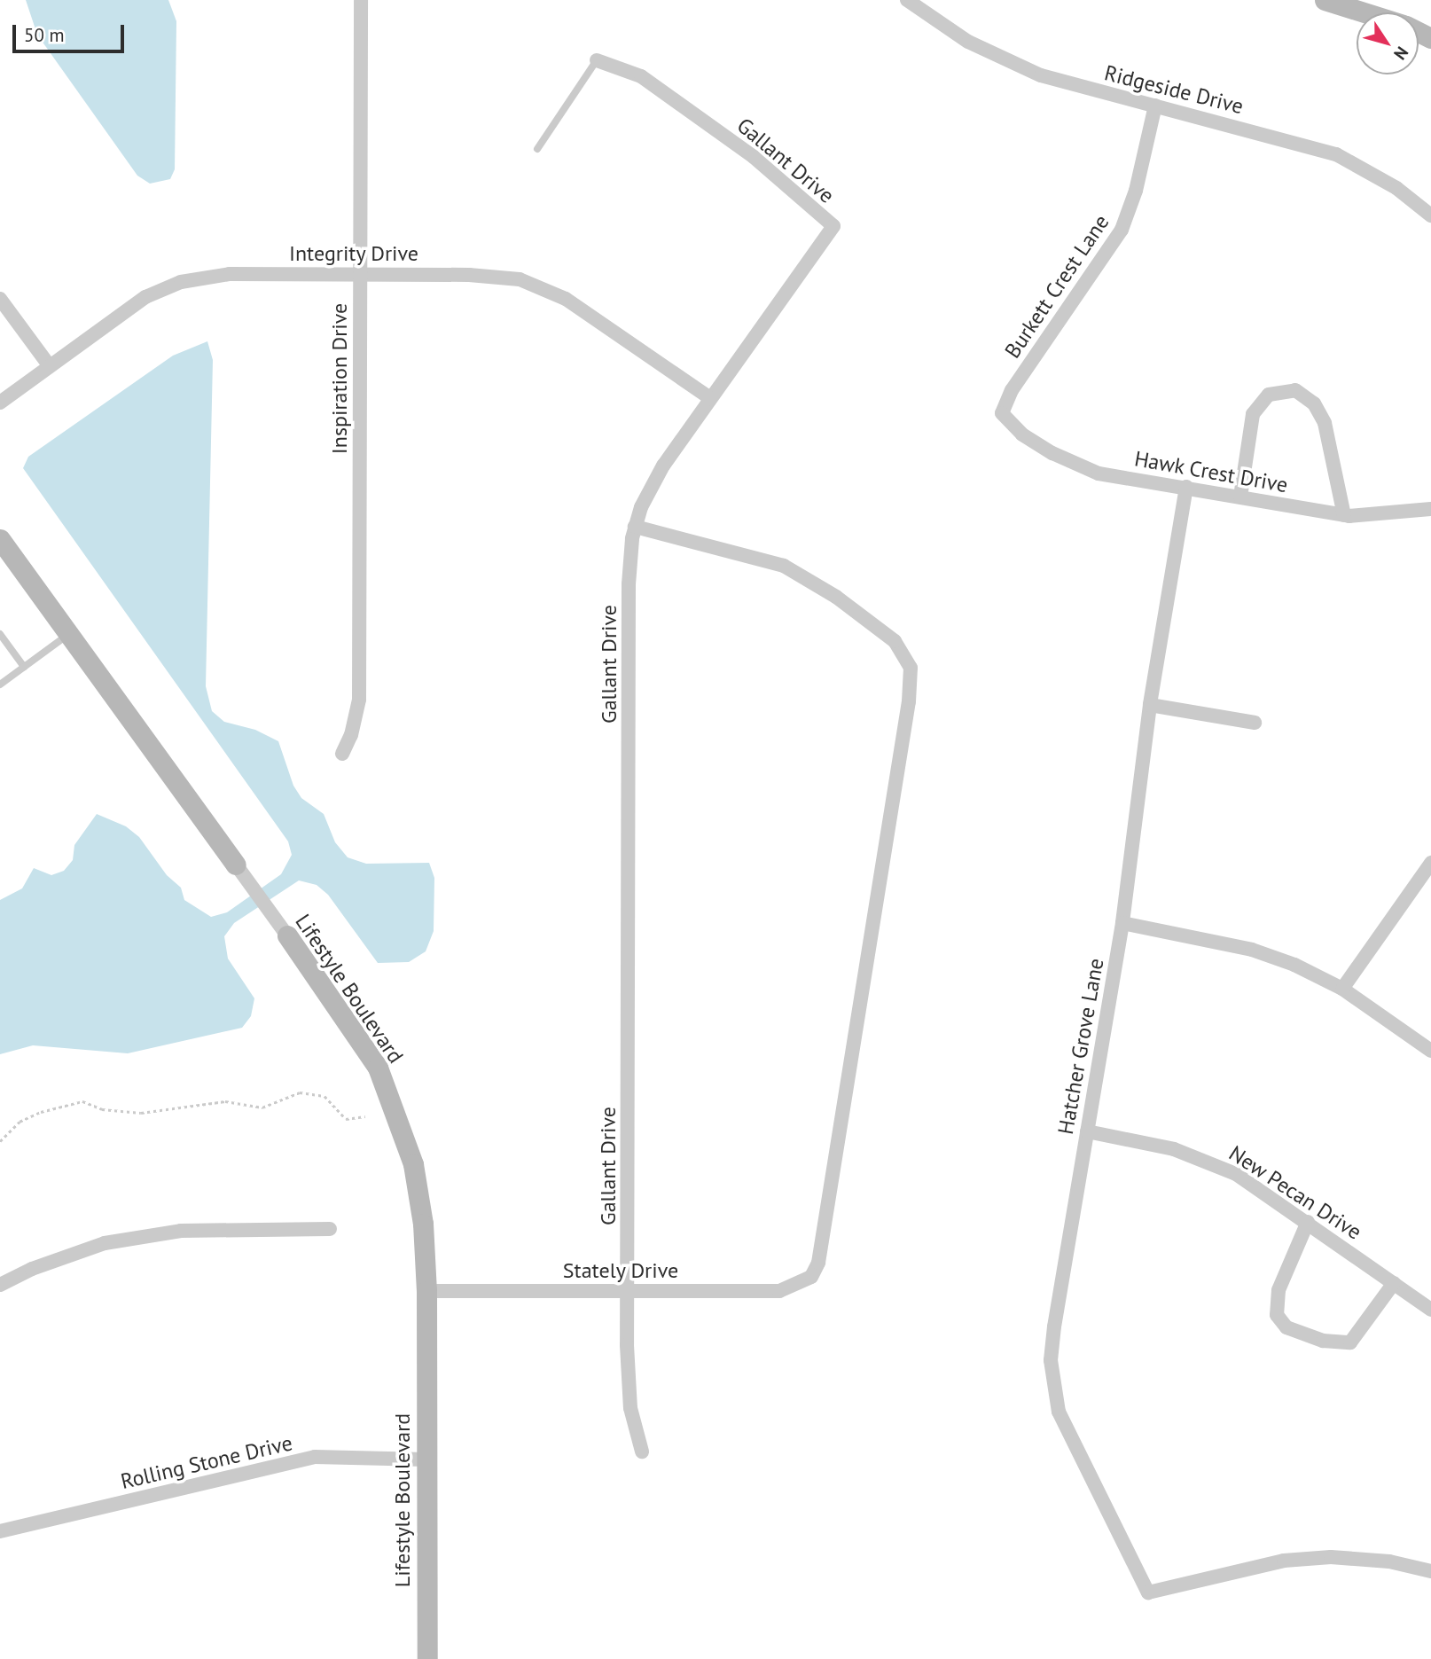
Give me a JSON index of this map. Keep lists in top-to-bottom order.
{
  "streets": {
    "street": [
      "Ridgeside Drive",
      "Gallant Drive",
      "Integrity Drive",
      "Burkett Crest Lane",
      "Inspiration Drive",
      "Hawk Crest Drive",
      "Lifestyle Boulevard",
      "Hatcher Grove Lane",
      "New Pecan Drive",
      "Stately Drive",
      "Rolling Stone Drive"
    ]
  },
  "crossings": [
    ["Ridgeside Drive", "Burkett Crest Lane"],
    ["Gallant Drive", "Integrity Drive"],
    ["Gallant Drive", "Stately Drive"],
    ["Integrity Drive", "Inspiration Drive"],
    ["Burkett Crest Lane", "Hawk Crest Drive"],
    ["Hawk Crest Drive", "Hatcher Grove Lane"],
    ["Lifestyle Boulevard", "Stately Drive"],
    ["Lifestyle Boulevard", "Rolling Stone Drive"],
    ["Hatcher Grove Lane", "New Pecan Drive"]
  ],
  "scale_bar": "50 m",
  "north": "bottom right"
}
